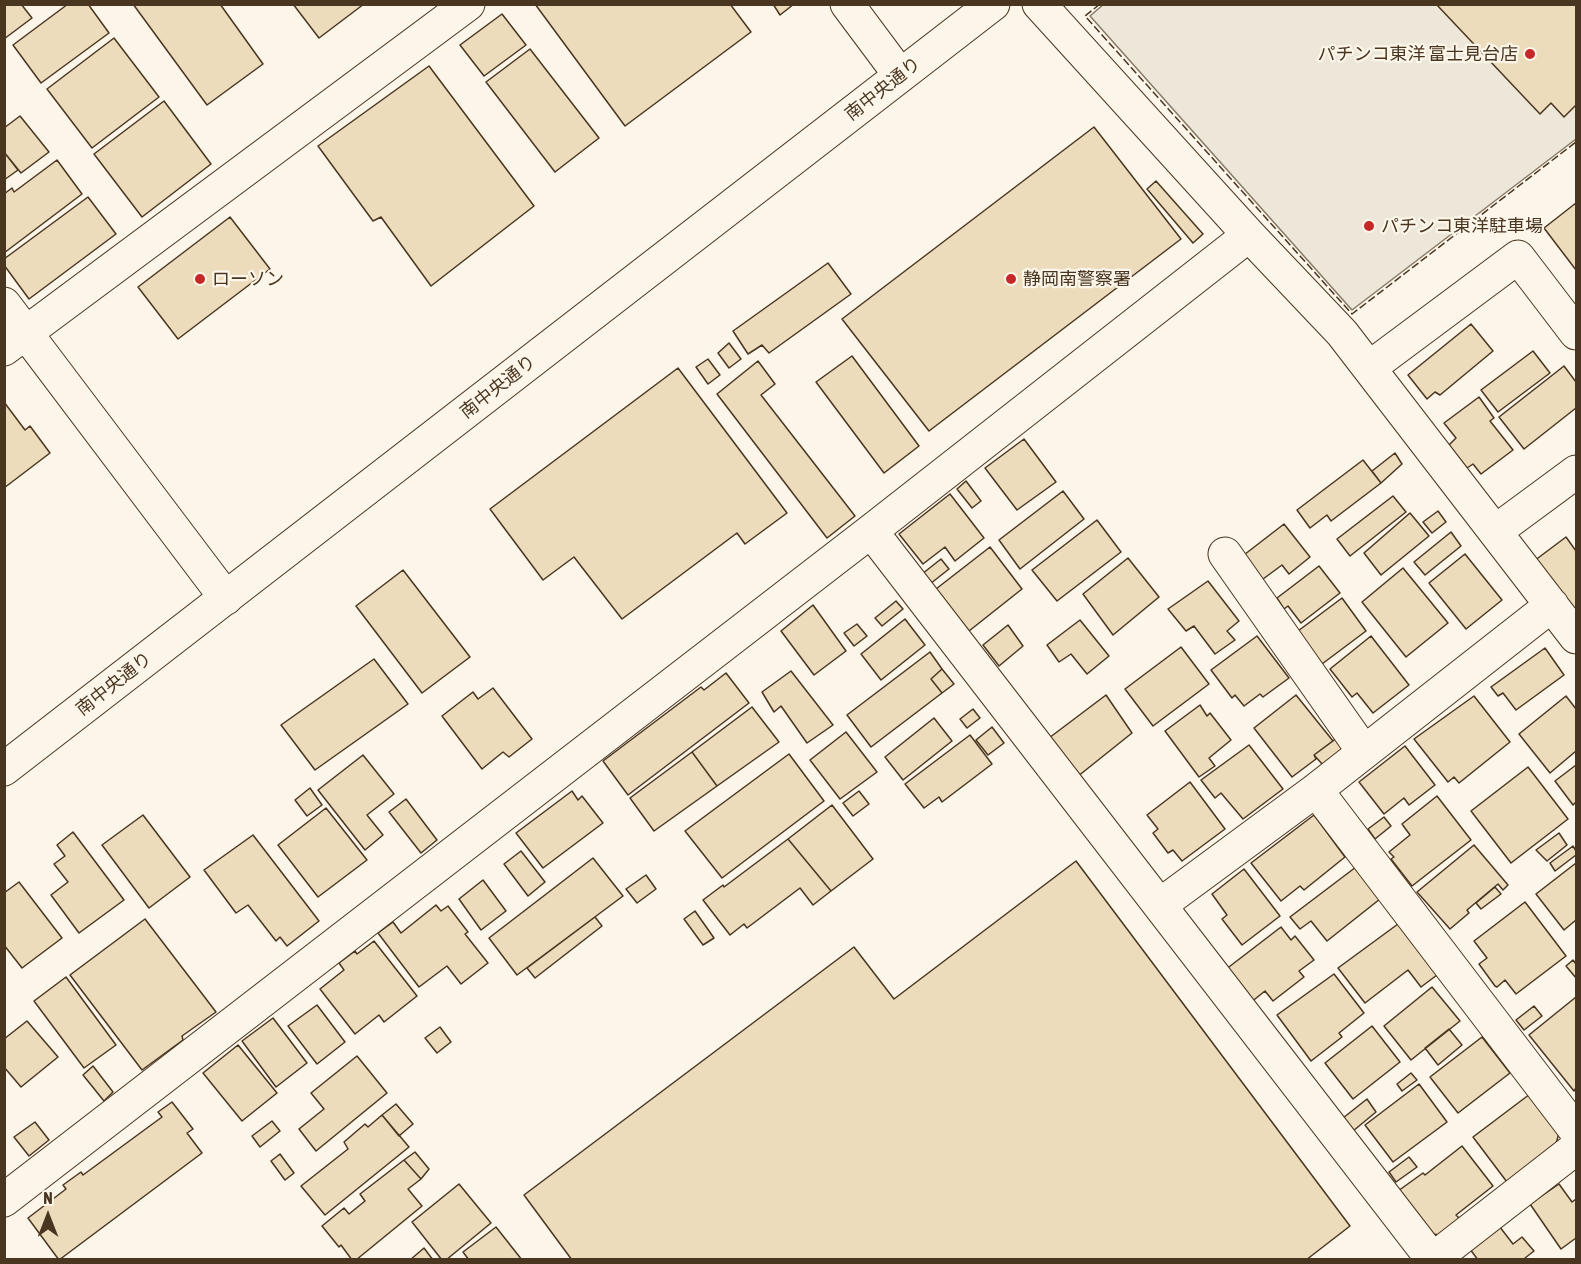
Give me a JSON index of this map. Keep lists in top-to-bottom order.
{
  "streets": {
    "street": ["南中央通り"]
  },
  "places": [
    "パチンコ東洋 富士見台店",
    "パチンコ東洋駐車場",
    "ローソン",
    "静岡南警察署"
  ],
  "north": "top"
}
